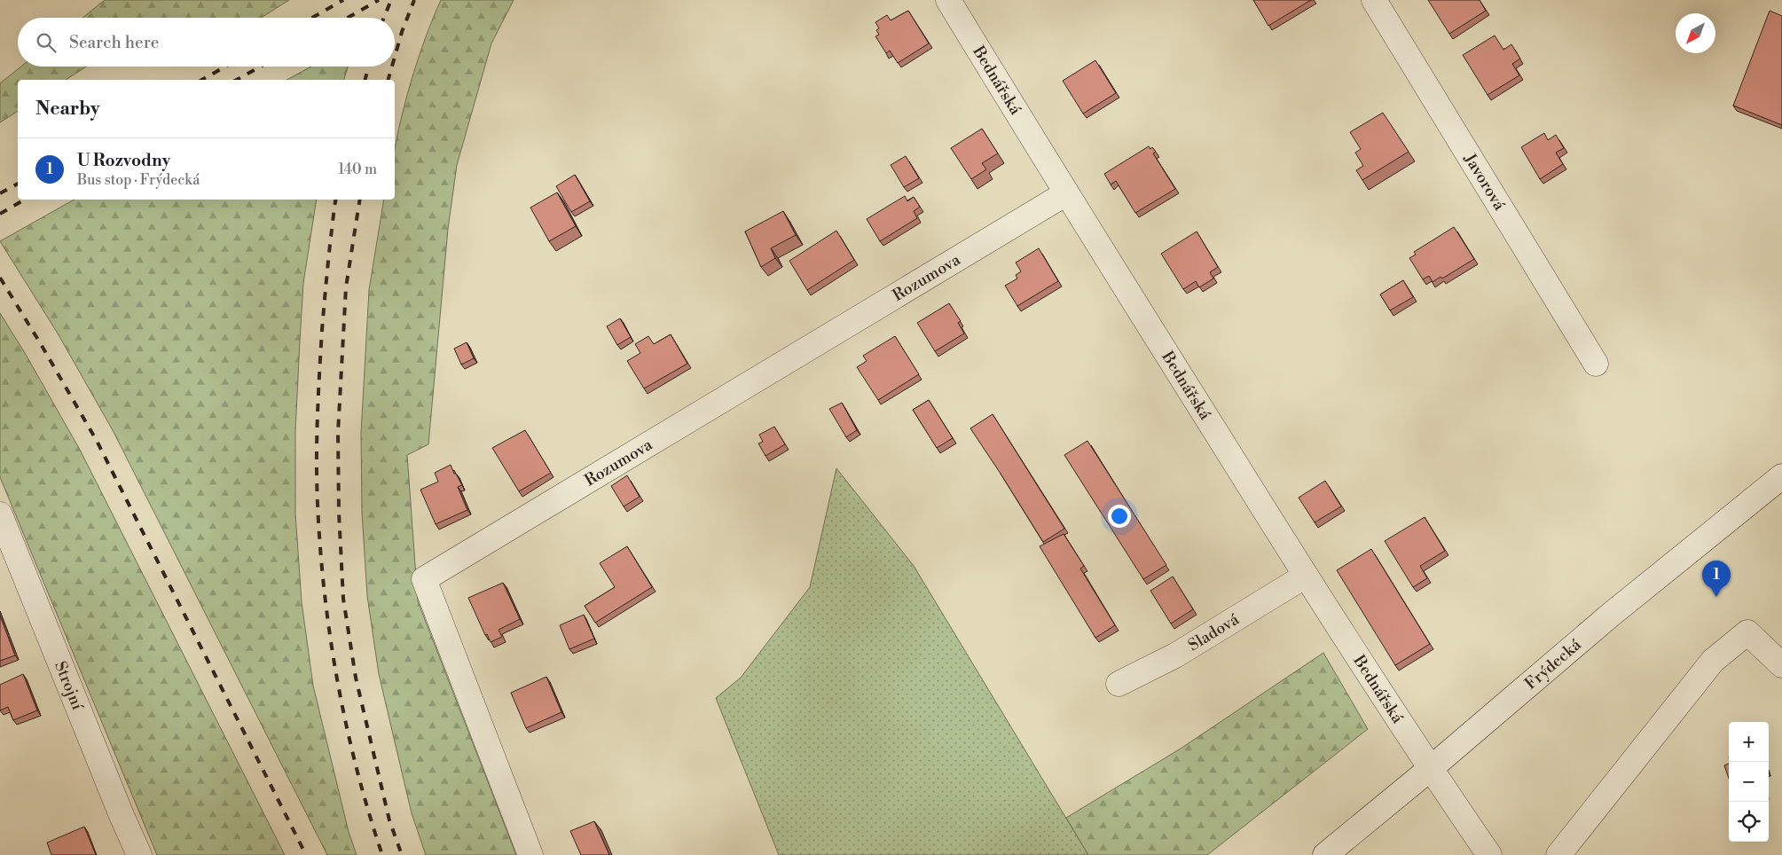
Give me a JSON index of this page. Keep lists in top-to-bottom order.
{
  "streets": {
    "street": [
      "Bednářská",
      "Javorová",
      "Rozumova",
      "Sladová",
      "Frýdecká",
      "Strojní"
    ]
  },
  "crossings": [
    ["Bednářská", "Rozumova"],
    ["Bednářská", "Sladová"],
    ["Bednářská", "Frýdecká"]
  ],
  "north": "bottom left",
  "page": {
    "search": "Search here",
    "heading": "Nearby",
    "list": [
      {
        "mark": "1",
        "name": "U Rozvodny",
        "note": "Bus stop · Frýdecká",
        "value": "140 m"
      }
    ],
    "pins": "1",
    "map_buttons": ["+", "−"]
  }
}
